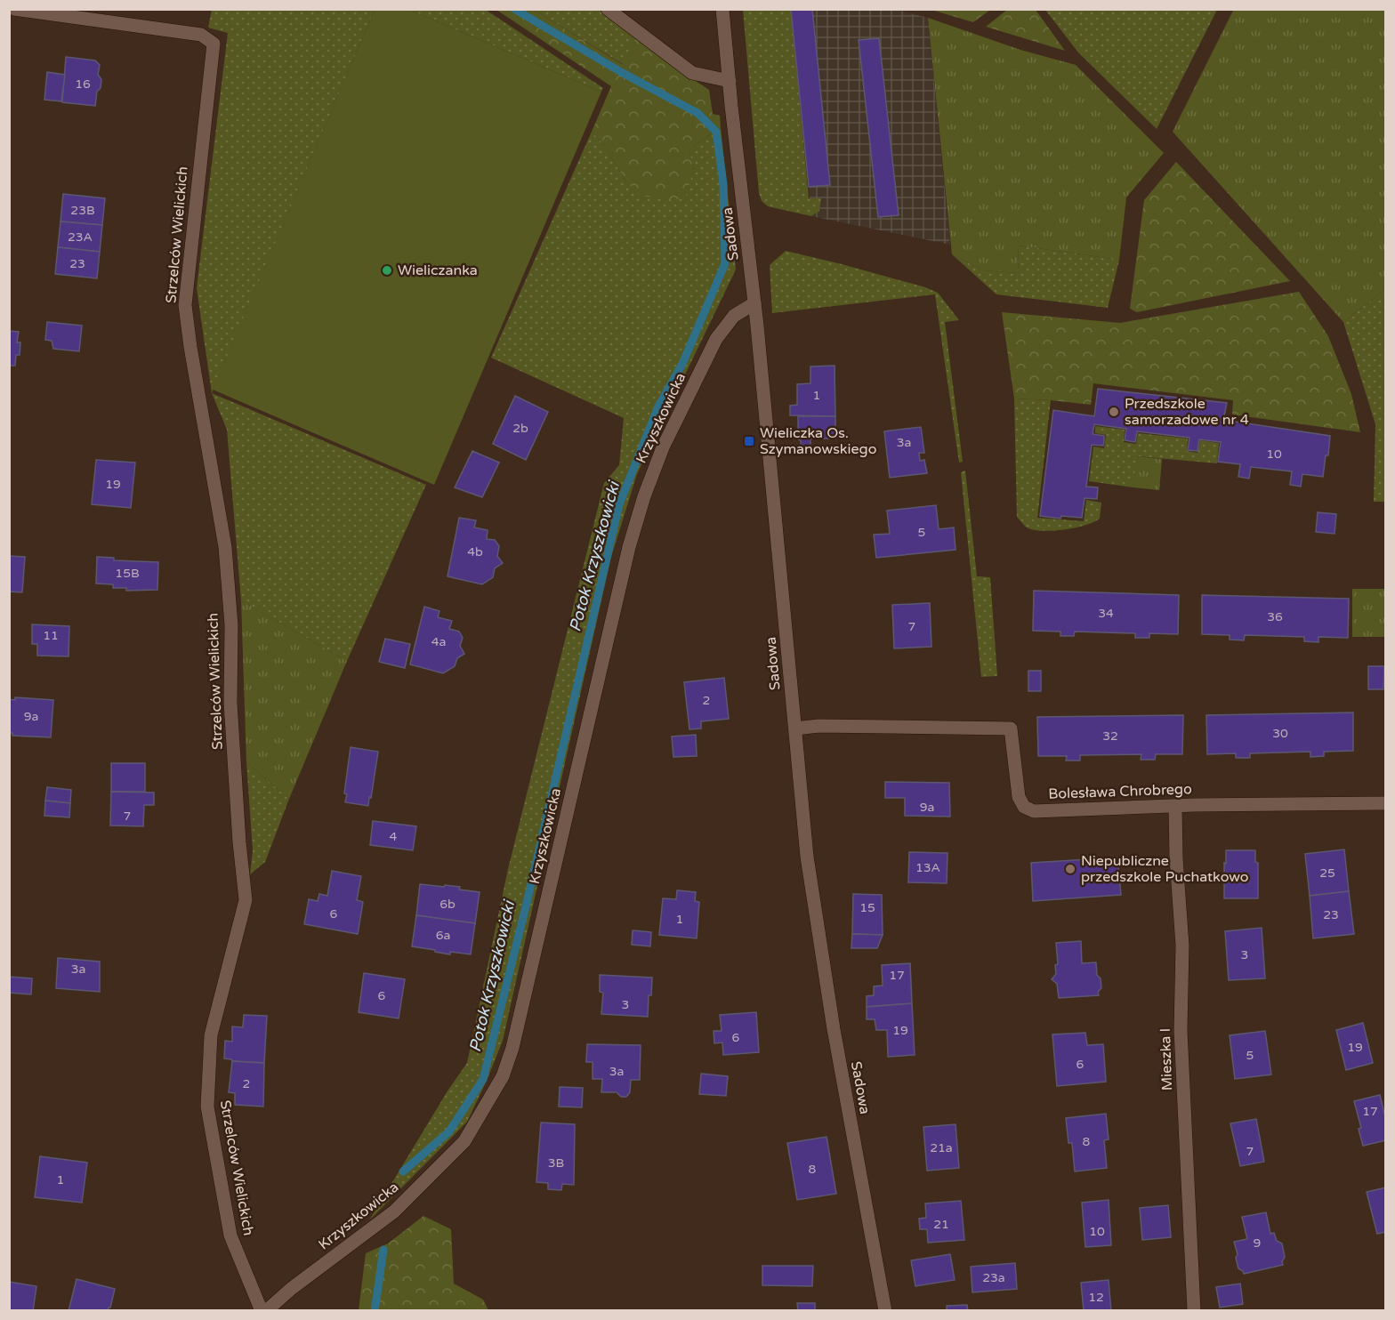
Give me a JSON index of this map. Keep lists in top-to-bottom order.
{
  "streets": {
    "street": [
      "Sadowa",
      "Strzelców Wielickich",
      "Krzyszkowicka",
      "Bolesława Chrobrego",
      "Mieszka I"
    ]
  },
  "crossings": [
    ["Sadowa", "Krzyszkowicka"],
    ["Sadowa", "Bolesława Chrobrego"],
    ["Bolesława Chrobrego", "Mieszka I"]
  ],
  "water": ["Potok Krzyszkowicki"],
  "places": {
    "other": ["Wieliczanka", "Przedszkole samorzadowe nr 4", "Niepubliczne przedszkole Puchatkowo"],
    "transit": ["Wieliczka Os. Szymanowskiego"]
  },
  "house_numbers": [
    "16",
    "23B",
    "23A",
    "23",
    "1",
    "2b",
    "3a",
    "10",
    "19",
    "5",
    "4b",
    "15B",
    "34",
    "36",
    "7",
    "11",
    "4a",
    "2",
    "9a",
    "30",
    "32",
    "9a",
    "7",
    "4",
    "13A",
    "25",
    "6b",
    "15",
    "6",
    "23",
    "1",
    "6a",
    "3",
    "3a",
    "17",
    "6",
    "3",
    "19",
    "6",
    "19",
    "5",
    "6",
    "3a",
    "2",
    "17",
    "8",
    "21a",
    "7",
    "3B",
    "8",
    "1",
    "21",
    "10",
    "9",
    "23a",
    "12"
  ]
}
